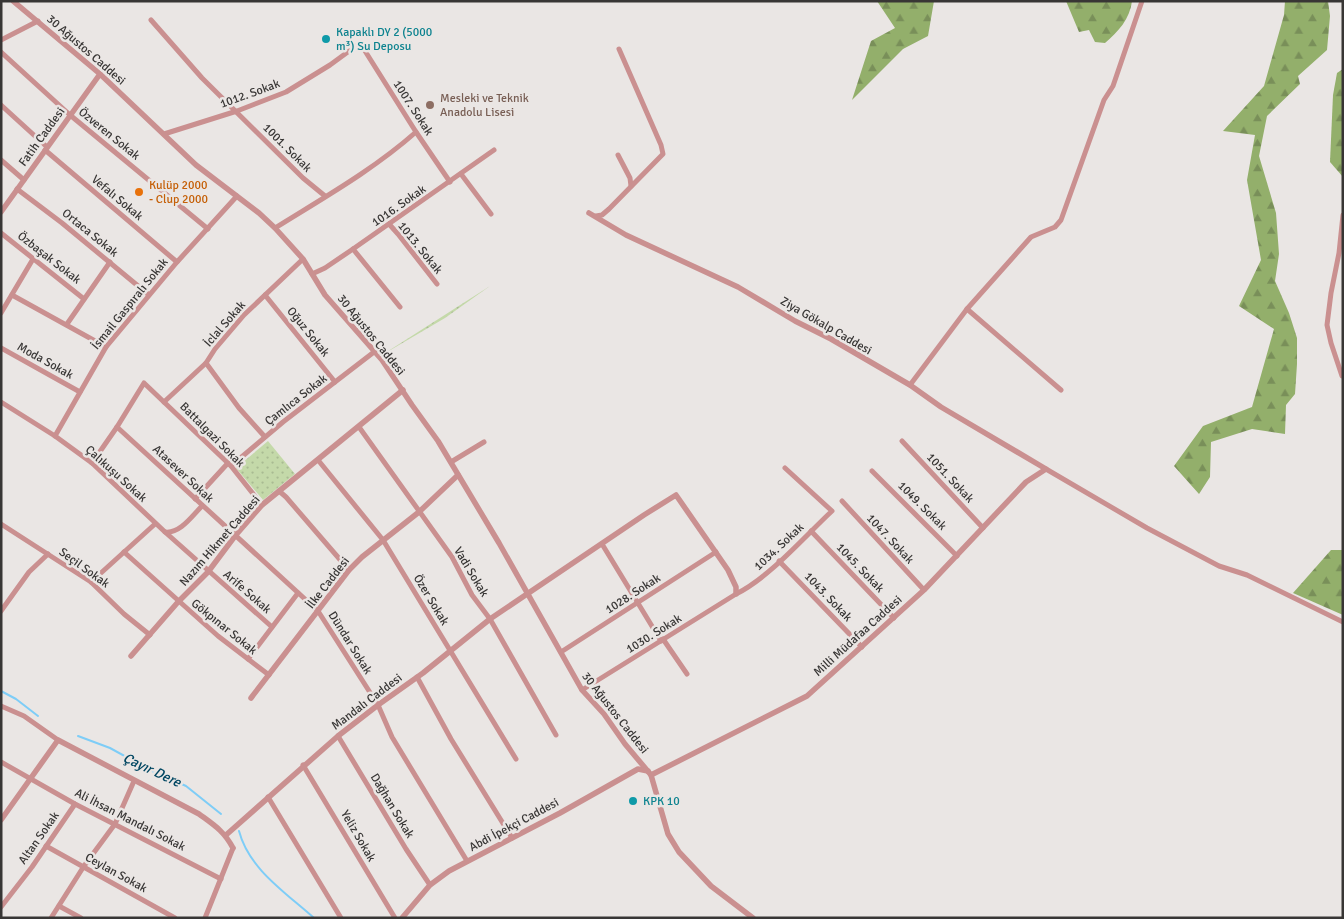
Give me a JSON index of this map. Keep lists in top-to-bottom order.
{
  "streets": {
    "street": [
      "30 Ağustos Caddesi",
      "1012. Sokak",
      "1007. Sokak",
      "Özveren Sokak",
      "Fatih Caddesi",
      "1001. Sokak",
      "Vefalı Sokak",
      "1016. Sokak",
      "Ortaca Sokak",
      "1013. Sokak",
      "Özbaşak Sokak",
      "İsmail Gaspıralı Sokak",
      "İclal Sokak",
      "Ziya Gökalp Caddesi",
      "Oğuz Sokak",
      "Moda Sokak",
      "Çamlıca Sokak",
      "Battalgazi Sokak",
      "Çalıkuşu Sokak",
      "Atasever Sokak",
      "1051. Sokak",
      "1049. Sokak",
      "1047. Sokak",
      "Nazım Hikmet Caddesi",
      "1034. Sokak",
      "Seçil Sokak",
      "1045. Sokak",
      "Vadi Sokak",
      "İlke Caddesi",
      "Arife Sokak",
      "1028. Sokak",
      "1043. Sokak",
      "Özer Sokak",
      "Gökpınar Sokak",
      "1030. Sokak",
      "Milli Müdafaa Caddesi",
      "Dündar Sokak",
      "Mandalı Caddesi",
      "Dağhan Sokak",
      "Ali İhsan Mandalı Sokak",
      "Abdi İpekçi Caddesi",
      "Yeliz Sokak",
      "Altan Sokak",
      "Ceylan Sokak"
    ]
  },
  "crossings": [
    ["30 Ağustos Caddesi", "1012. Sokak"],
    ["30 Ağustos Caddesi", "Fatih Caddesi"],
    ["30 Ağustos Caddesi", "1016. Sokak"],
    ["30 Ağustos Caddesi", "İsmail Gaspıralı Sokak"],
    ["30 Ağustos Caddesi", "İclal Sokak"],
    ["30 Ağustos Caddesi", "Çamlıca Sokak"],
    ["30 Ağustos Caddesi", "Nazım Hikmet Caddesi"],
    ["30 Ağustos Caddesi", "İlke Caddesi"],
    ["30 Ağustos Caddesi", "1028. Sokak"],
    ["30 Ağustos Caddesi", "1030. Sokak"],
    ["30 Ağustos Caddesi", "Milli Müdafaa Caddesi"],
    ["30 Ağustos Caddesi", "Mandalı Caddesi"],
    ["30 Ağustos Caddesi", "Abdi İpekçi Caddesi"],
    ["1012. Sokak", "1007. Sokak"],
    ["1012. Sokak", "1001. Sokak"],
    ["1007. Sokak", "1016. Sokak"],
    ["Özveren Sokak", "Fatih Caddesi"],
    ["Özveren Sokak", "İsmail Gaspıralı Sokak"],
    ["Fatih Caddesi", "Vefalı Sokak"],
    ["Fatih Caddesi", "Ortaca Sokak"],
    ["Vefalı Sokak", "İsmail Gaspıralı Sokak"],
    ["1016. Sokak", "1013. Sokak"],
    ["Ortaca Sokak", "İsmail Gaspıralı Sokak"],
    ["İsmail Gaspıralı Sokak", "Moda Sokak"],
    ["İsmail Gaspıralı Sokak", "Çalıkuşu Sokak"],
    ["İclal Sokak", "Oğuz Sokak"],
    ["İclal Sokak", "Battalgazi Sokak"],
    ["Ziya Gökalp Caddesi", "Milli Müdafaa Caddesi"],
    ["Oğuz Sokak", "Çamlıca Sokak"],
    ["Çamlıca Sokak", "Battalgazi Sokak"],
    ["Çamlıca Sokak", "Atasever Sokak"],
    ["Battalgazi Sokak", "Atasever Sokak"],
    ["Battalgazi Sokak", "Nazım Hikmet Caddesi"],
    ["Çalıkuşu Sokak", "Nazım Hikmet Caddesi"],
    ["Çalıkuşu Sokak", "Arife Sokak"],
    ["Atasever Sokak", "Nazım Hikmet Caddesi"],
    ["Atasever Sokak", "Dündar Sokak"],
    ["1051. Sokak", "Milli Müdafaa Caddesi"],
    ["1049. Sokak", "Milli Müdafaa Caddesi"],
    ["1047. Sokak", "Milli Müdafaa Caddesi"],
    ["Nazım Hikmet Caddesi", "Seçil Sokak"],
    ["Nazım Hikmet Caddesi", "Vadi Sokak"],
    ["Nazım Hikmet Caddesi", "Arife Sokak"],
    ["Nazım Hikmet Caddesi", "Özer Sokak"],
    ["Nazım Hikmet Caddesi", "Gökpınar Sokak"],
    ["Nazım Hikmet Caddesi", "Dündar Sokak"],
    ["1034. Sokak", "1045. Sokak"],
    ["1034. Sokak", "1043. Sokak"],
    ["1034. Sokak", "1030. Sokak"],
    ["1045. Sokak", "Milli Müdafaa Caddesi"],
    ["Vadi Sokak", "İlke Caddesi"],
    ["Vadi Sokak", "Mandalı Caddesi"],
    ["İlke Caddesi", "Özer Sokak"],
    ["İlke Caddesi", "Gökpınar Sokak"],
    ["İlke Caddesi", "Dündar Sokak"],
    ["1028. Sokak", "Mandalı Caddesi"],
    ["1043. Sokak", "Milli Müdafaa Caddesi"],
    ["Özer Sokak", "Mandalı Caddesi"],
    ["Milli Müdafaa Caddesi", "Abdi İpekçi Caddesi"],
    ["Dündar Sokak", "Mandalı Caddesi"],
    ["Dündar Sokak", "Abdi İpekçi Caddesi"],
    ["Mandalı Caddesi", "Dağhan Sokak"],
    ["Mandalı Caddesi", "Yeliz Sokak"],
    ["Dağhan Sokak", "Abdi İpekçi Caddesi"],
    ["Ali İhsan Mandalı Sokak", "Altan Sokak"],
    ["Altan Sokak", "Ceylan Sokak"]
  ],
  "water": ["Çayır Dere"],
  "places": [
    "Kapaklı DY 2 (5000 m³) Su Deposu",
    "Mesleki ve Teknik Anadolu Lisesi",
    "Kulüp 2000 - Clup 2000",
    "KPK 10"
  ]
}
